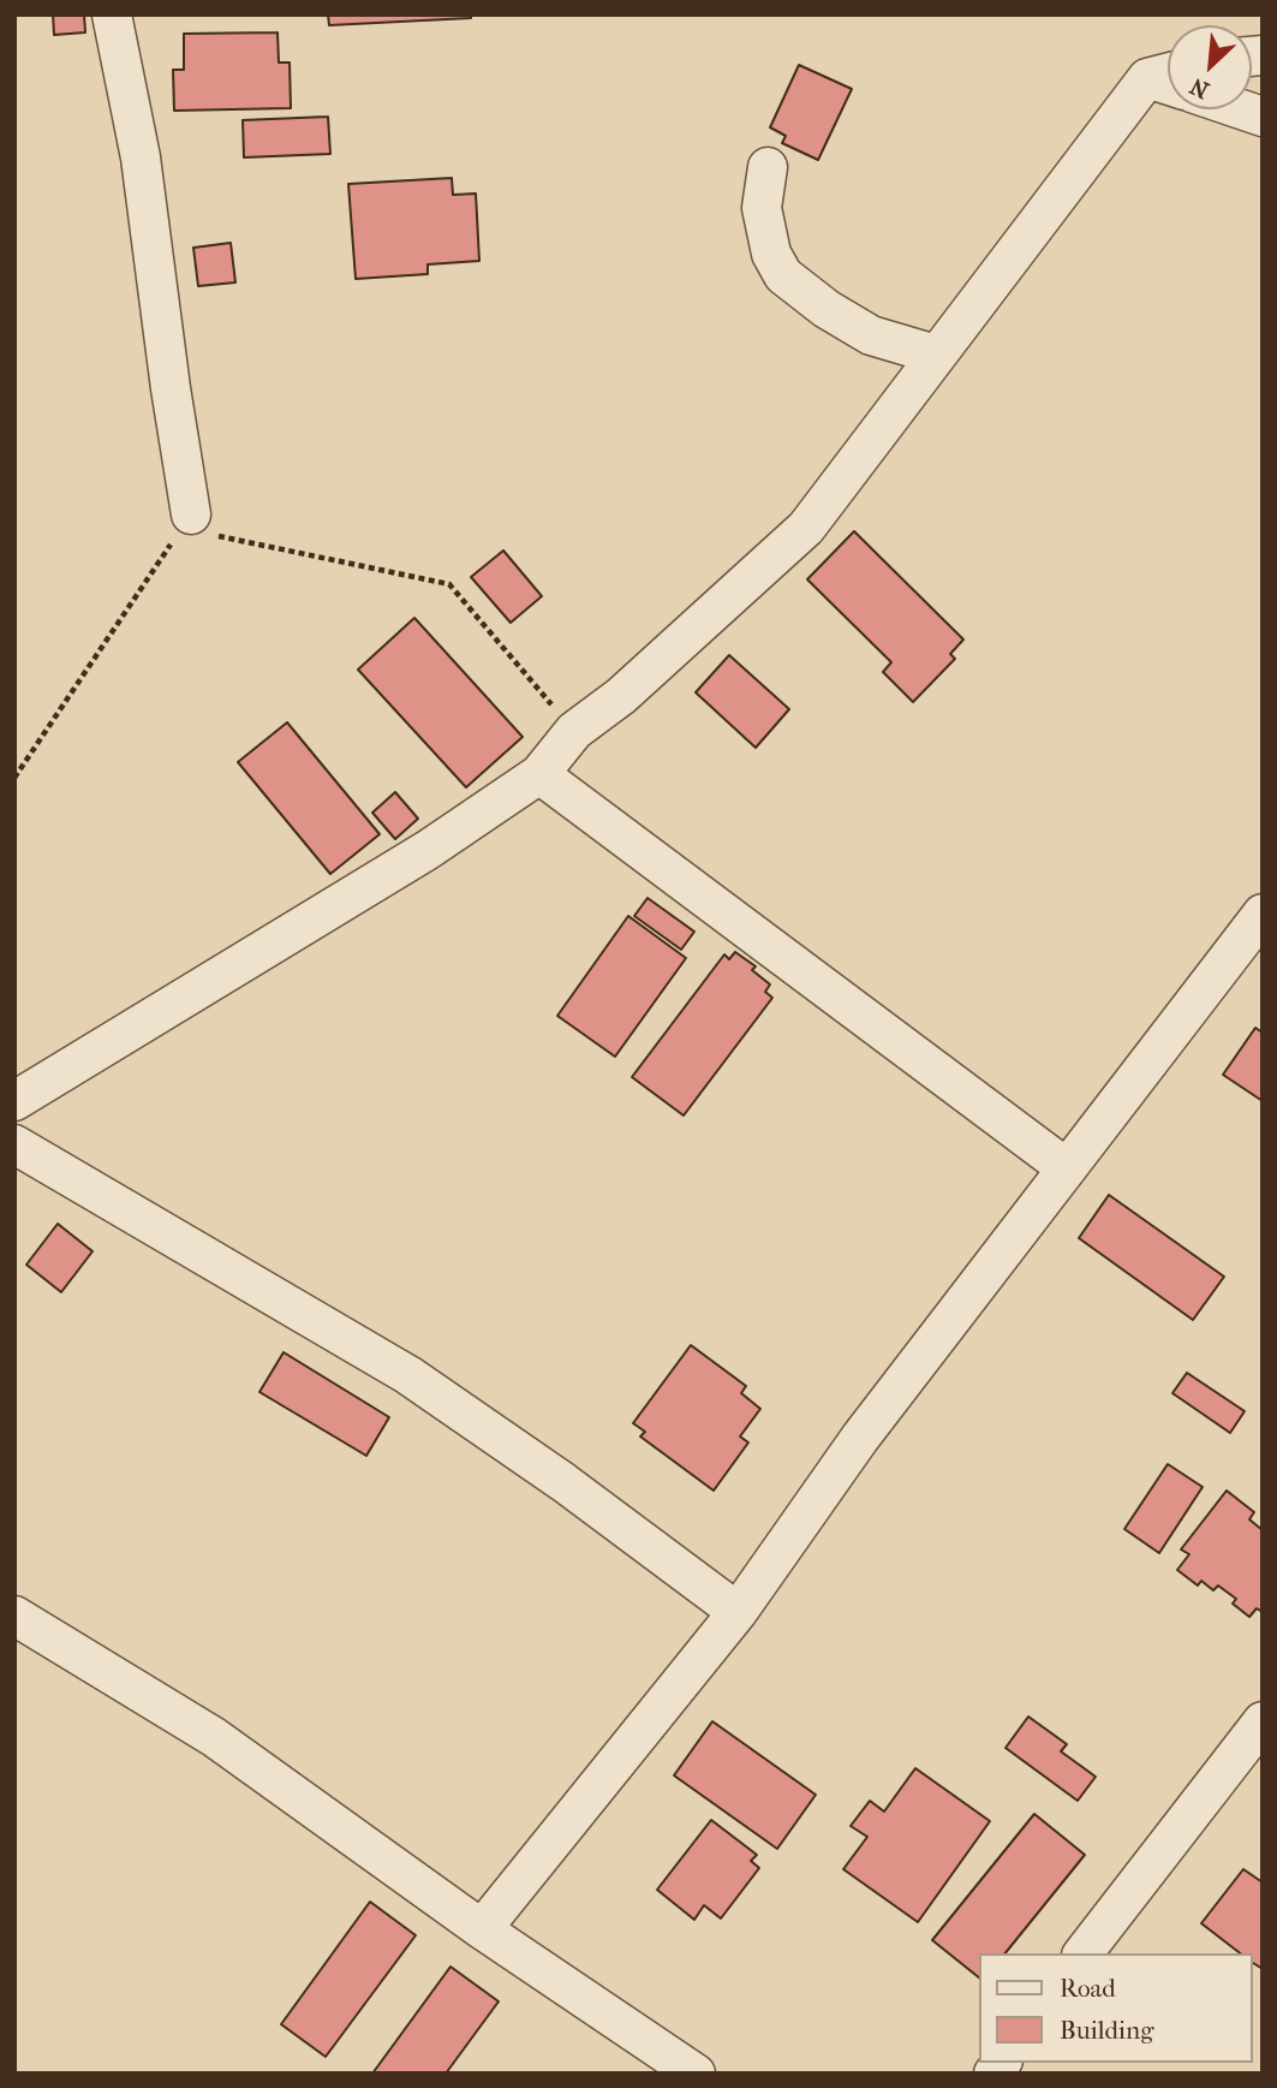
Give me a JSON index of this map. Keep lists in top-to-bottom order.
{
  "legend": ["Road", "Building"],
  "north": "bottom left"
}
